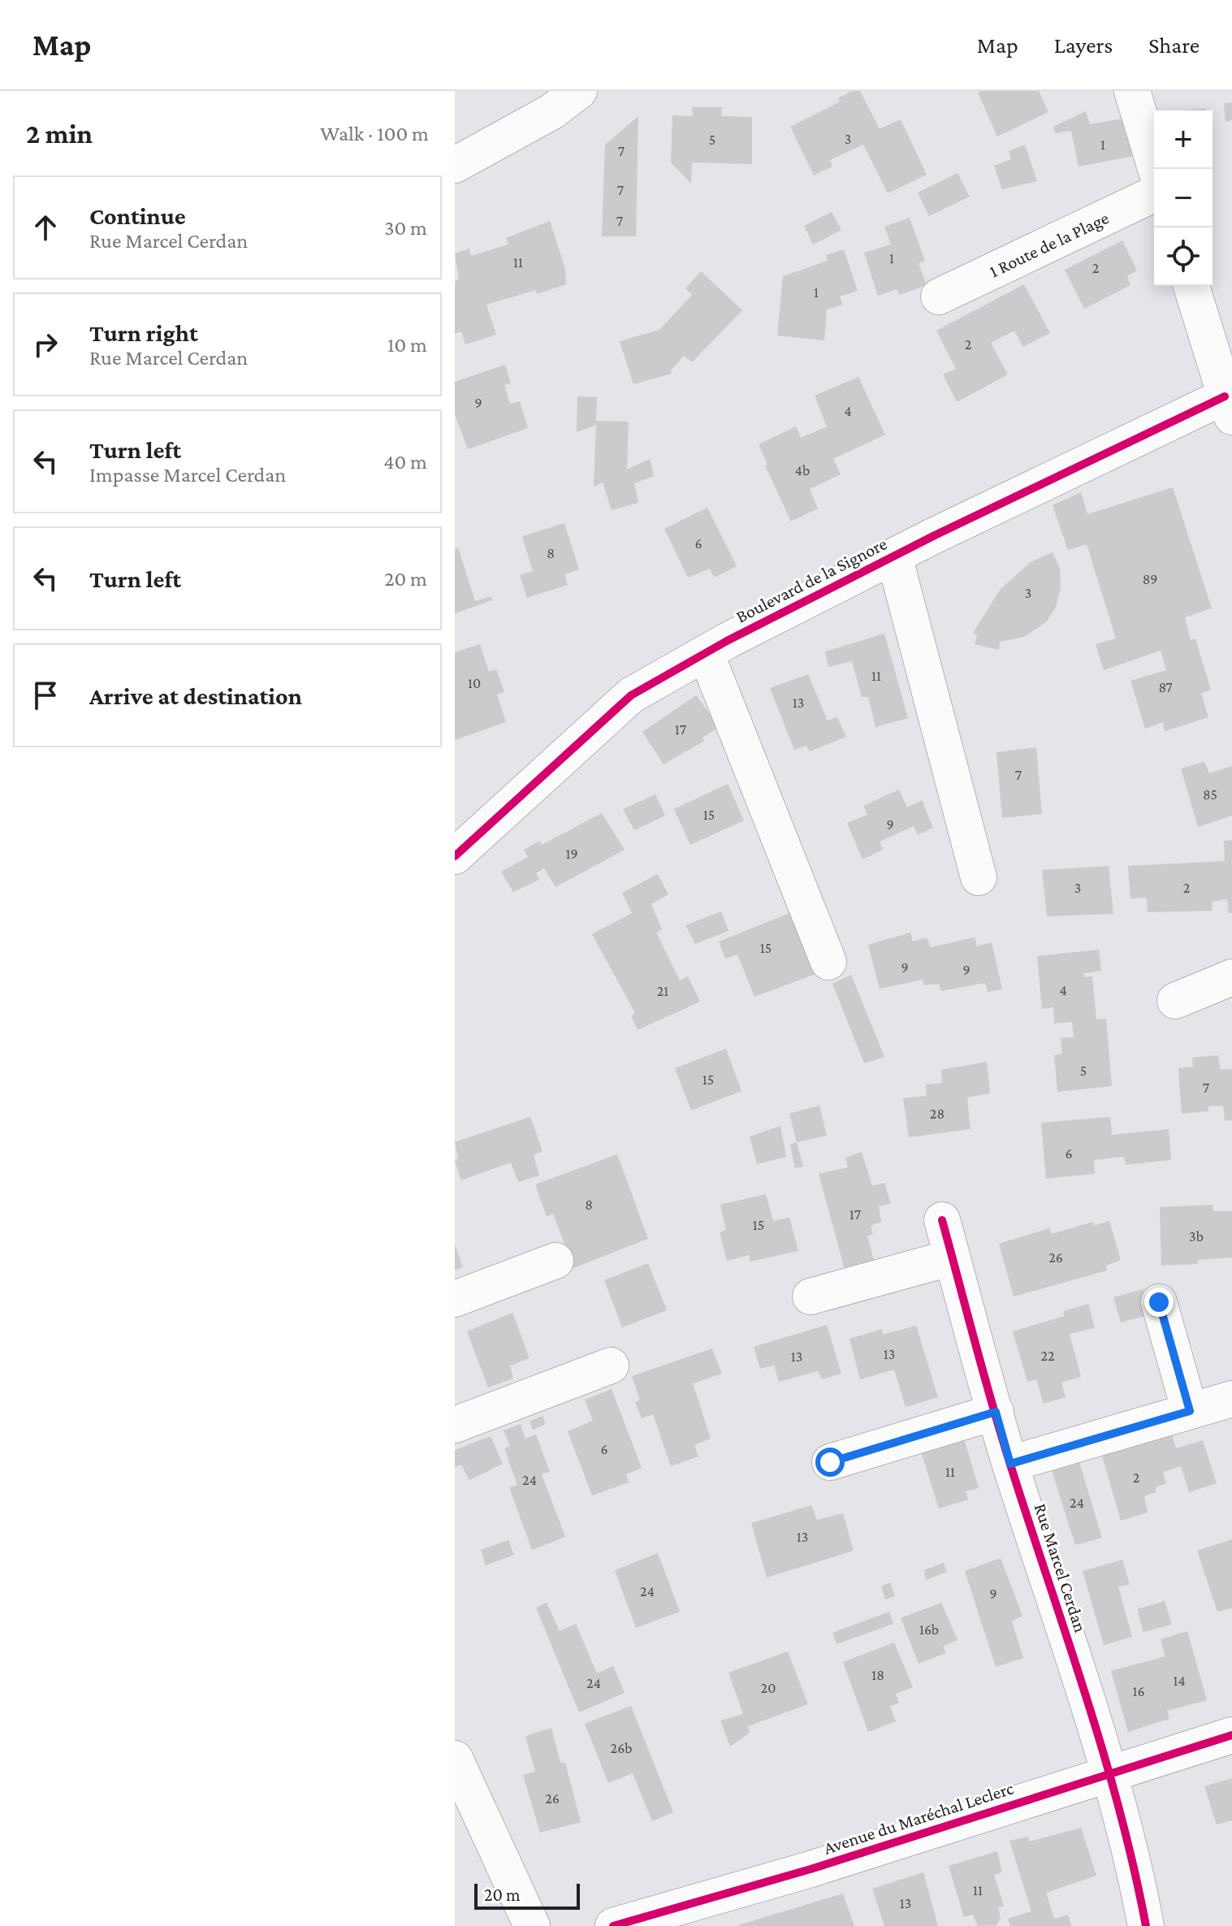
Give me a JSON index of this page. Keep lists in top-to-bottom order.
{
  "streets": {
    "street": [
      "1 Route de la Plage",
      "Boulevard de la Signore",
      "Rue Marcel Cerdan",
      "Avenue du Maréchal Leclerc"
    ]
  },
  "crossings": [
    ["Rue Marcel Cerdan", "Avenue du Maréchal Leclerc"]
  ],
  "house_numbers": [
    "3",
    "5",
    "1",
    "7",
    "7",
    "7",
    "1",
    "11",
    "2",
    "1",
    "2",
    "9",
    "4",
    "4b",
    "6",
    "8",
    "89",
    "3",
    "11",
    "10",
    "87",
    "13",
    "17",
    "7",
    "85",
    "15",
    "9",
    "19",
    "3",
    "2",
    "15",
    "9",
    "9",
    "4",
    "21",
    "5",
    "15",
    "7",
    "28",
    "6",
    "8",
    "17",
    "15",
    "3b",
    "26",
    "13",
    "22",
    "13",
    "6",
    "11",
    "2",
    "24",
    "24",
    "13",
    "24",
    "9",
    "16b",
    "18",
    "14",
    "24",
    "20",
    "16",
    "26b",
    "26",
    "11",
    "13"
  ],
  "scale_bar": "20 m",
  "page": {
    "header": "Map",
    "nav": ["Map", "Layers", "Share"],
    "heading": ["2 min", "Walk · 100 m"],
    "map_buttons": ["+", "−"],
    "list": [
      ["Continue", "Rue Marcel Cerdan", "30 m"],
      ["Turn right", "Rue Marcel Cerdan", "10 m"],
      ["Turn left", "Impasse Marcel Cerdan", "40 m"],
      ["Turn left", "20 m"],
      "Arrive at destination"
    ],
    "scale": "20 m"
  }
}
